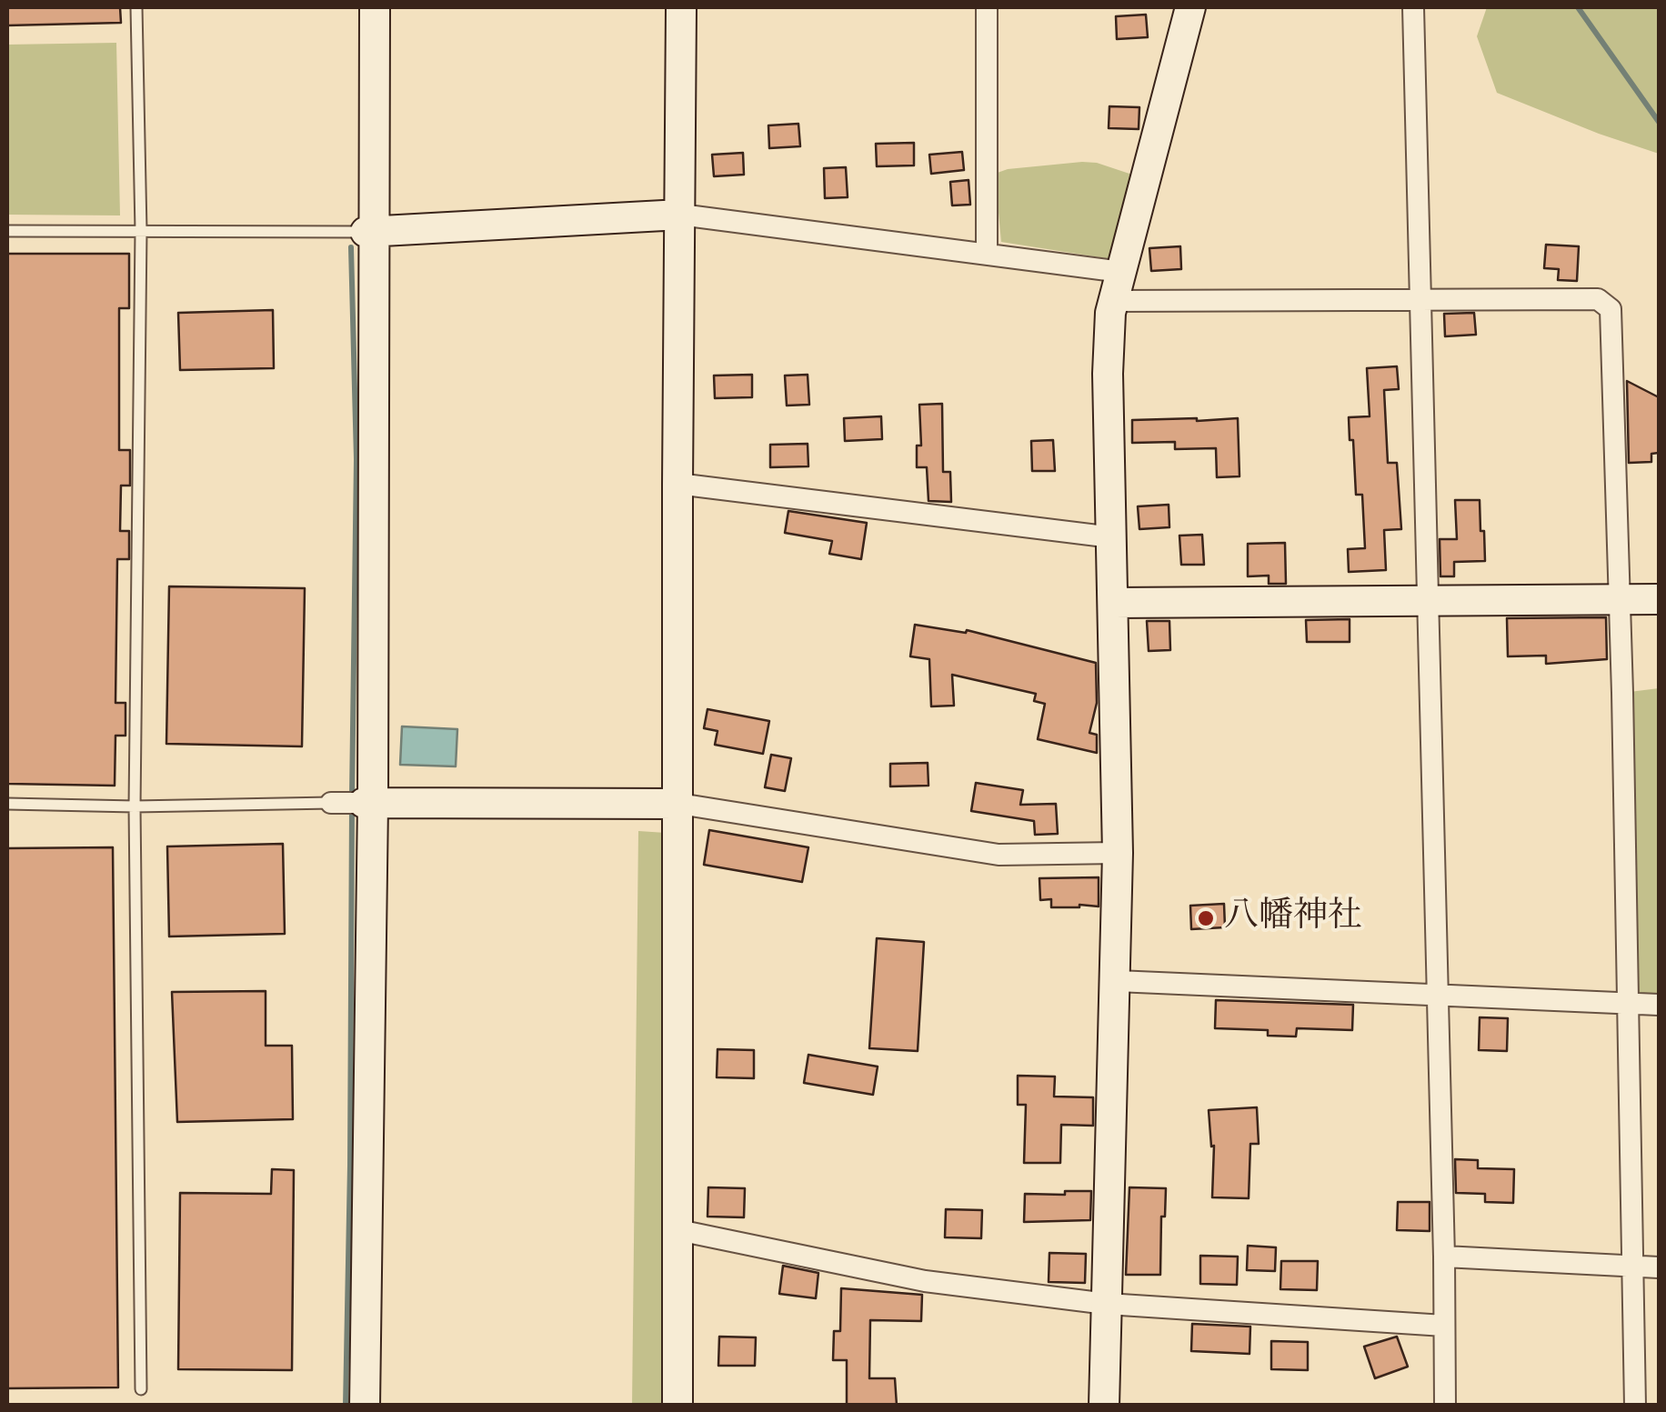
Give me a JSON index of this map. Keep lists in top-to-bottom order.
{
  "places": ["八幡神社"]
}
